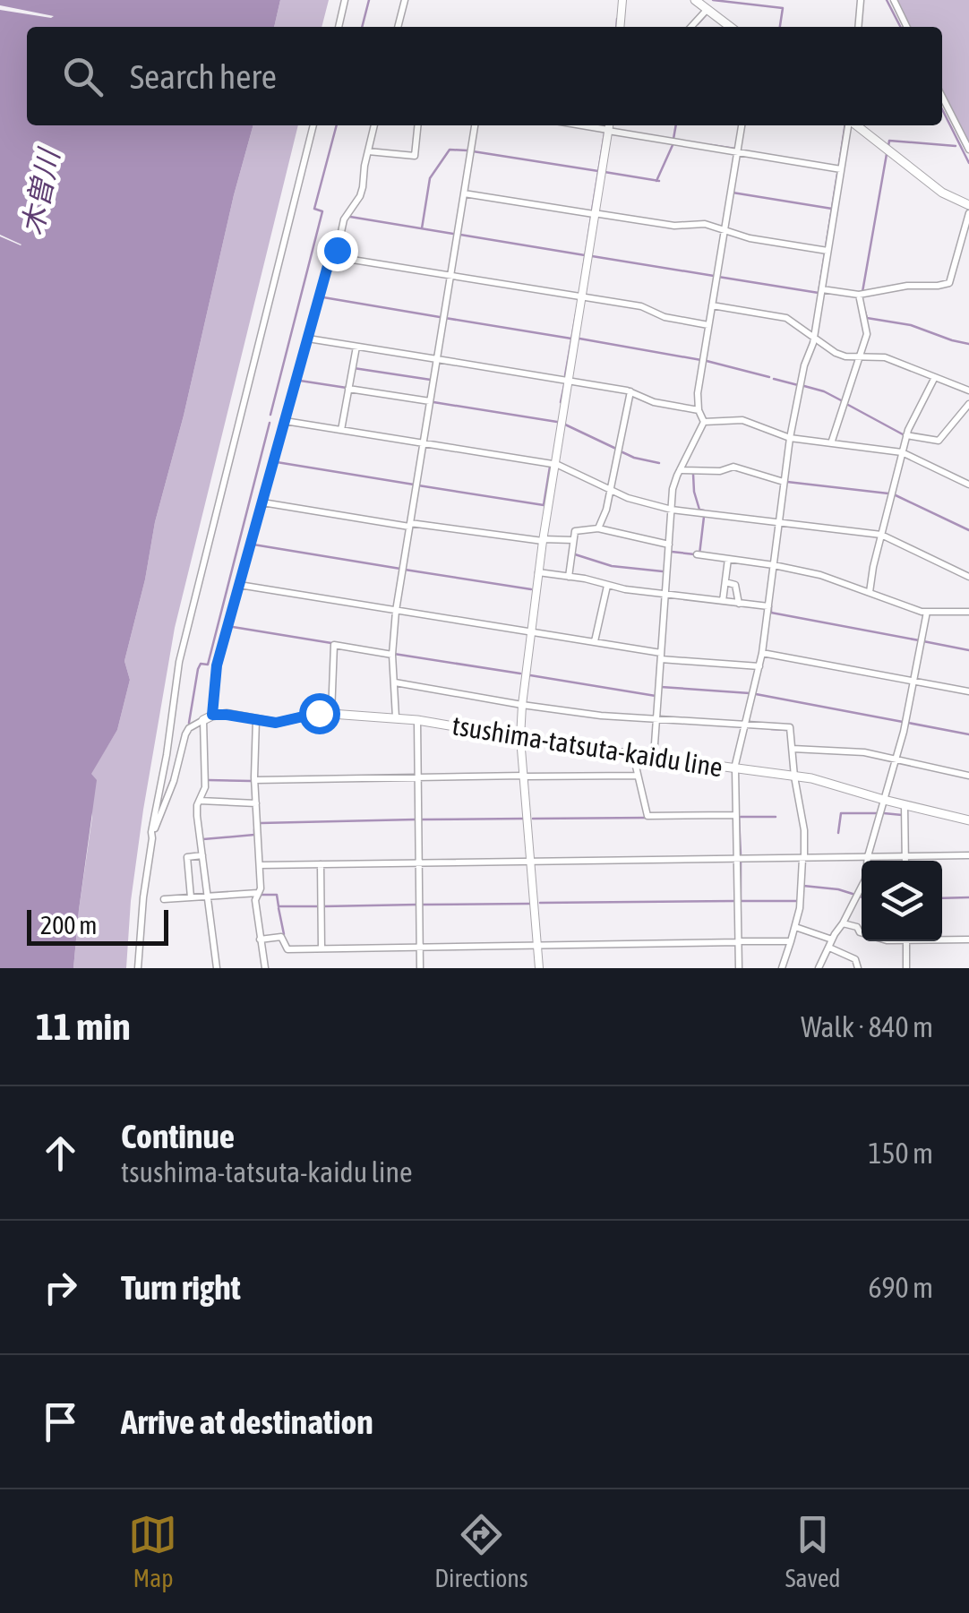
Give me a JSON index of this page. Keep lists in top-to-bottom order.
{
  "streets": {
    "main road": ["tsushima-tatsuta-kaidu line"]
  },
  "water": ["木曽川"],
  "scale_bar": "200 m",
  "page": {
    "search": "Search here",
    "scale": "200 m",
    "heading": ["11 min", "Walk · 840 m"],
    "list": [
      ["Continue", "tsushima-tatsuta-kaidu line", "150 m"],
      ["Turn right", "690 m"],
      "Arrive at destination"
    ],
    "nav": ["Map", "Directions", "Saved"]
  }
}
